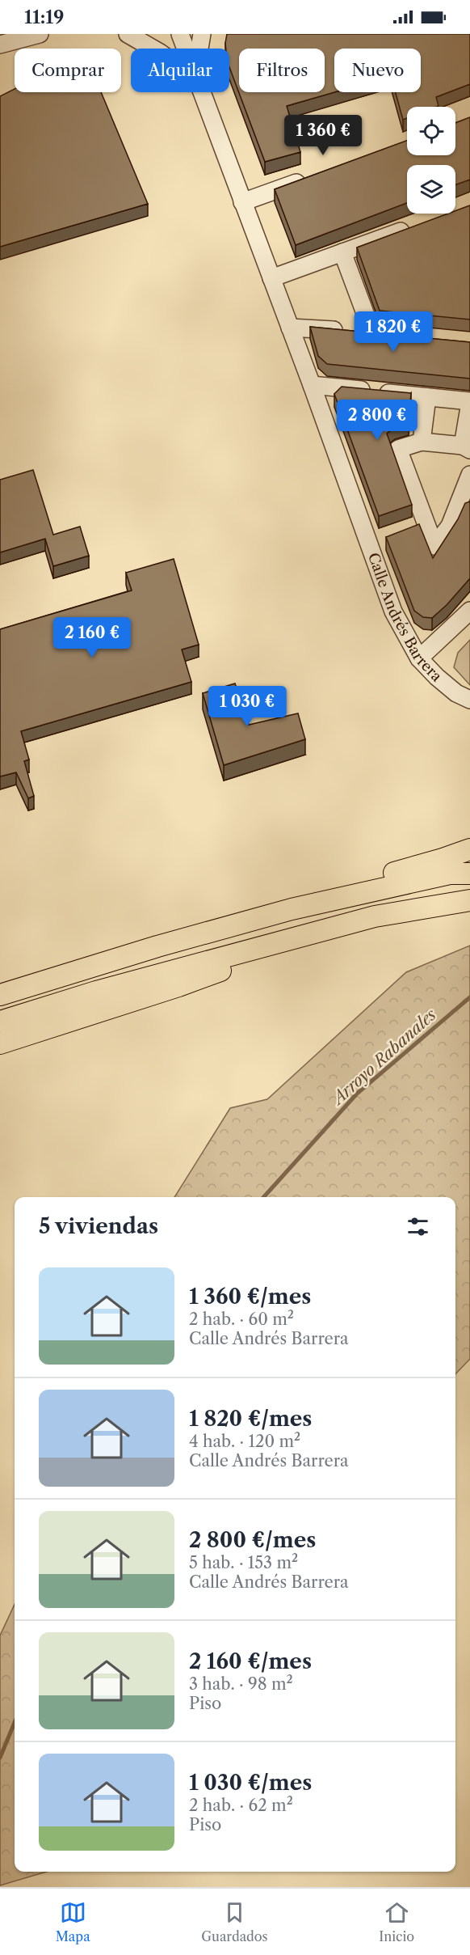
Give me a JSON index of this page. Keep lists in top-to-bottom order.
{
  "streets": {
    "street": ["Calle Andrés Barrera"]
  },
  "water": ["Arroyo Rabanales"],
  "page": {
    "status": "11:19",
    "chip": [
      "Comprar",
      "Alquilar",
      "Filtros",
      "Nuevo"
    ],
    "price": [
      "1 360 €",
      "1 820 €",
      "2 800 €",
      "2 160 €",
      "1 030 €"
    ],
    "heading": "5 viviendas",
    "list": [
      {
        "name": "1 360 €/mes",
        "note": "2 hab. · 60 m² · Calle Andrés Barrera"
      },
      {
        "name": "1 820 €/mes",
        "note": "4 hab. · 120 m² · Calle Andrés Barrera"
      },
      {
        "name": "2 800 €/mes",
        "note": "5 hab. · 153 m² · Calle Andrés Barrera"
      },
      {
        "name": "2 160 €/mes",
        "note": "3 hab. · 98 m² · Piso"
      },
      {
        "name": "1 030 €/mes",
        "note": "2 hab. · 62 m² · Piso"
      }
    ],
    "tabs": ["Mapa", "Guardados", "Inicio"]
  }
}
